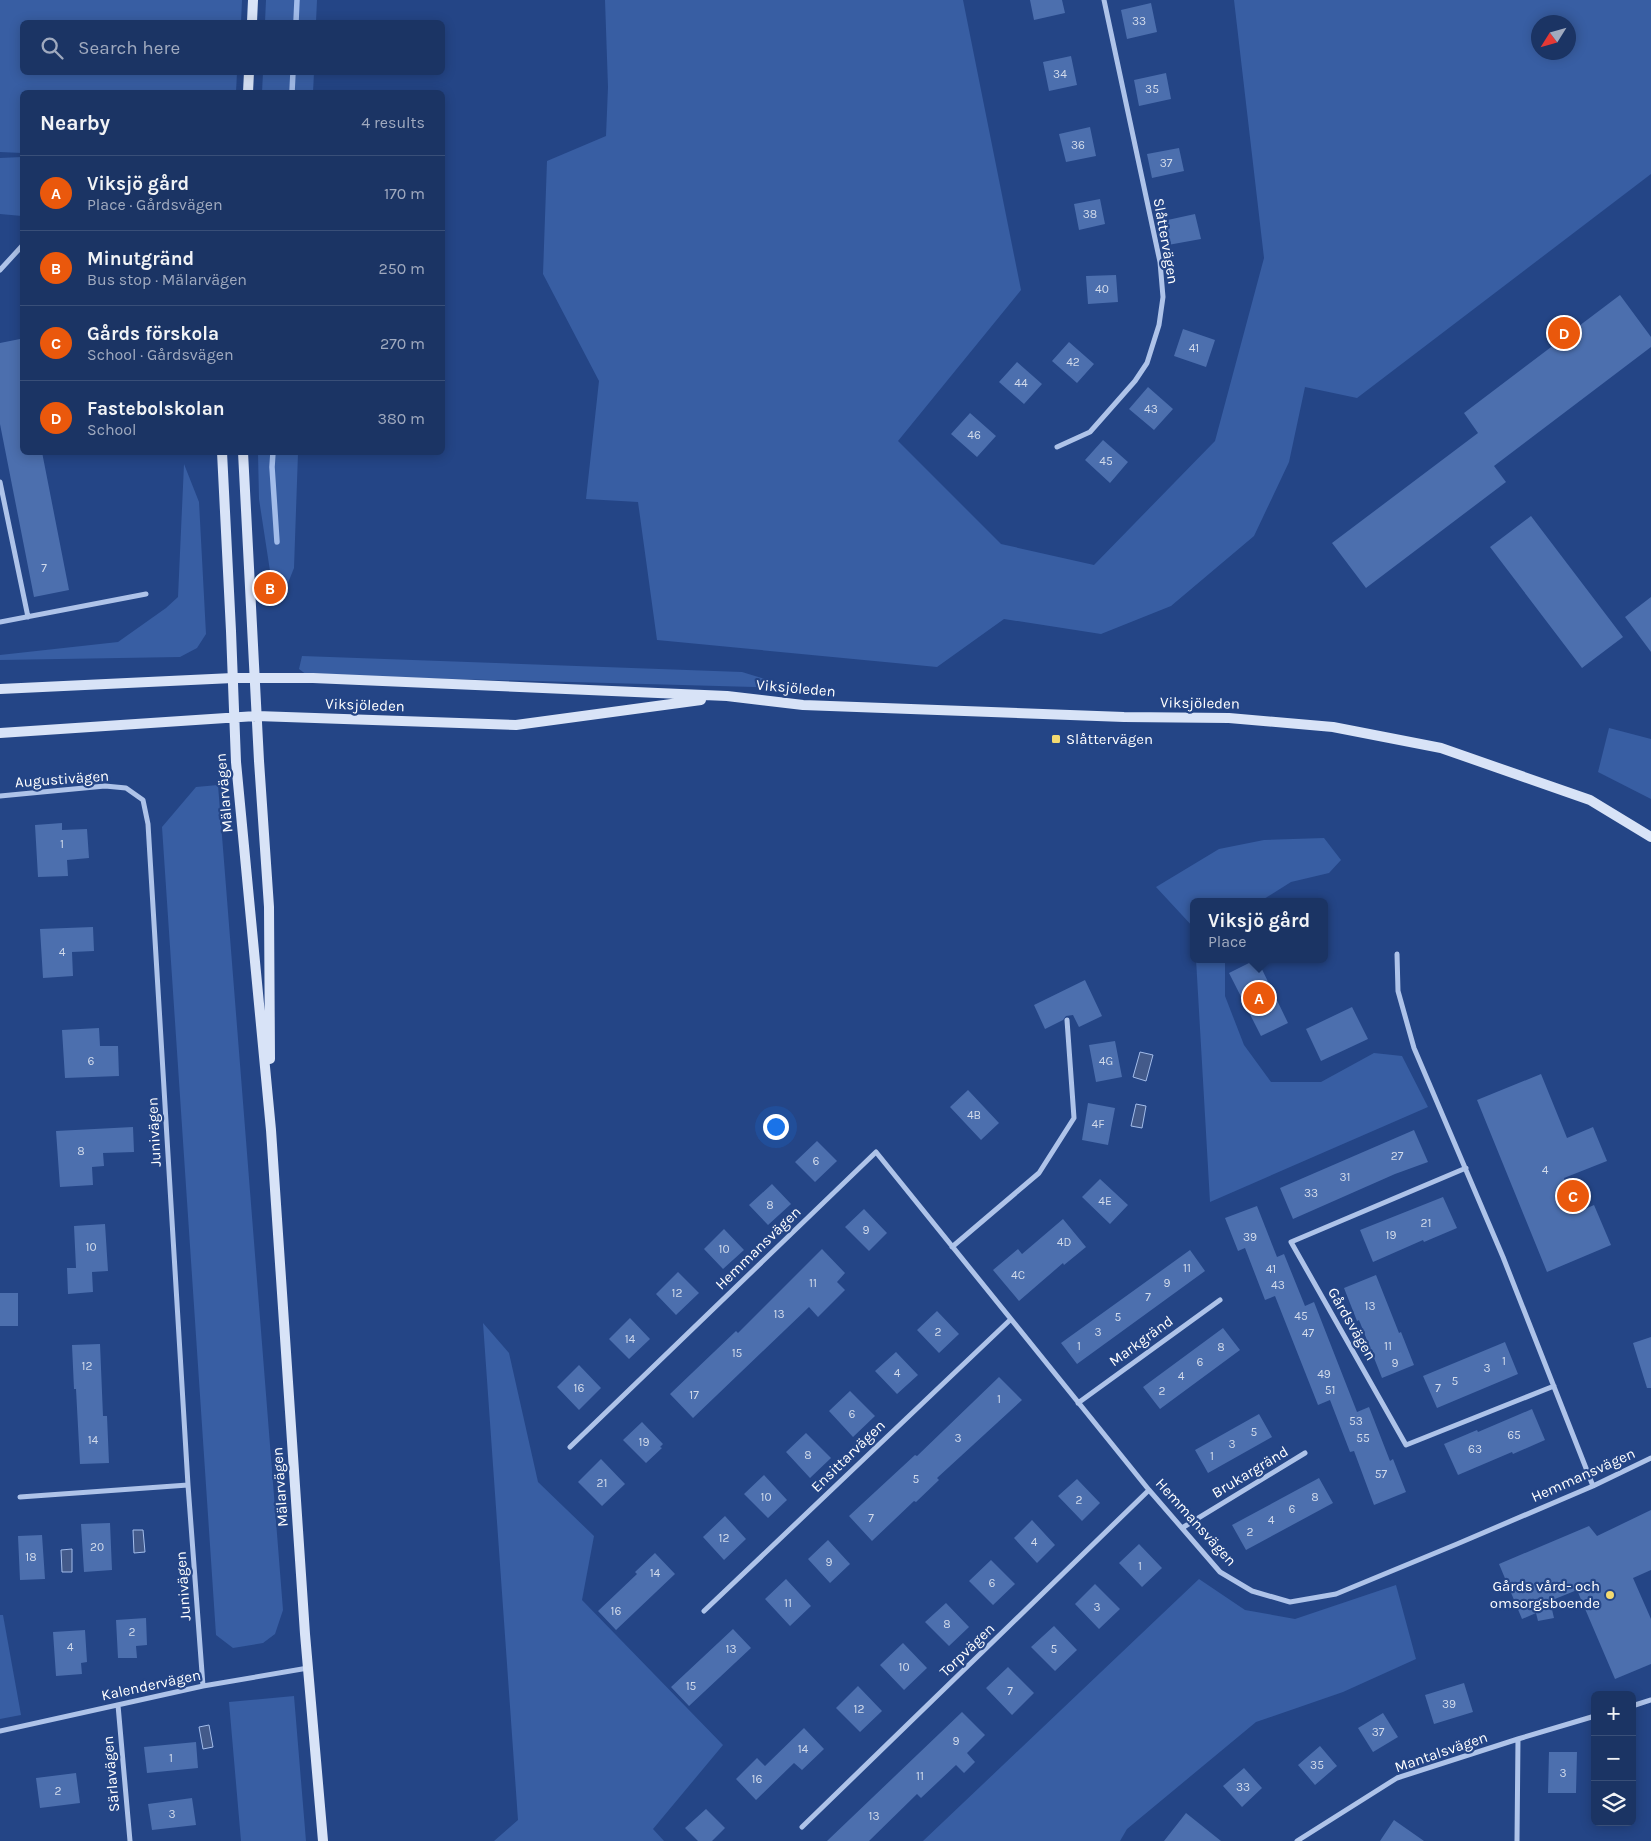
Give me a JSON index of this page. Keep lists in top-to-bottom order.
{
  "streets": {
    "main road": ["Viksjöleden", "Mälarvägen"],
    "street": [
      "Slåttervägen",
      "Augustivägen",
      "Junivägen",
      "Hemmansvägen",
      "Gårdsvägen",
      "Markgränd",
      "Ensittarvägen",
      "Brukargränd",
      "Torpvägen",
      "Kalendervägen",
      "Mantalsvägen",
      "Särlavägen"
    ]
  },
  "crossings": [
    ["Viksjöleden", "Mälarvägen"],
    ["Augustivägen", "Junivägen"],
    ["Mälarvägen", "Kalendervägen"],
    ["Junivägen", "Kalendervägen"],
    ["Hemmansvägen", "Markgränd"],
    ["Hemmansvägen", "Ensittarvägen"],
    ["Hemmansvägen", "Brukargränd"],
    ["Hemmansvägen", "Torpvägen"],
    ["Kalendervägen", "Särlavägen"]
  ],
  "places": {
    "transit": ["Slåttervägen"],
    "other": ["Gårds vård- och omsorgsboende"]
  },
  "house_numbers": [
    "33",
    "34",
    "35",
    "36",
    "37",
    "38",
    "40",
    "41",
    "42",
    "44",
    "43",
    "46",
    "45",
    "7",
    "1",
    "4",
    "6",
    "4G",
    "4B",
    "4F",
    "8",
    "27",
    "6",
    "4",
    "31",
    "33",
    "4E",
    "8",
    "21",
    "9",
    "19",
    "39",
    "4D",
    "10",
    "10",
    "11",
    "41",
    "4C",
    "11",
    "9",
    "43",
    "12",
    "7",
    "13",
    "13",
    "45",
    "5",
    "2",
    "3",
    "47",
    "14",
    "1",
    "11",
    "8",
    "15",
    "1",
    "6",
    "9",
    "12",
    "3",
    "4",
    "49",
    "4",
    "5",
    "16",
    "7",
    "51",
    "2",
    "17",
    "1",
    "6",
    "53",
    "5",
    "65",
    "3",
    "55",
    "14",
    "19",
    "3",
    "63",
    "8",
    "1",
    "57",
    "5",
    "21",
    "10",
    "8",
    "2",
    "6",
    "7",
    "4",
    "2",
    "12",
    "4",
    "20",
    "18",
    "9",
    "1",
    "14",
    "6",
    "11",
    "3",
    "16",
    "8",
    "2",
    "4",
    "13",
    "5",
    "10",
    "15",
    "7",
    "39",
    "12",
    "37",
    "9",
    "14",
    "1",
    "35",
    "3",
    "11",
    "16",
    "33",
    "2",
    "3",
    "13"
  ],
  "north": "bottom left",
  "page": {
    "search": "Search here",
    "heading": ["Nearby", "4 results"],
    "list": [
      {
        "mark": "A",
        "name": "Viksjö gård",
        "note": "Place · Gårdsvägen",
        "value": "170 m"
      },
      {
        "mark": "B",
        "name": "Minutgränd",
        "note": "Bus stop · Mälarvägen",
        "value": "250 m"
      },
      {
        "mark": "C",
        "name": "Gårds förskola",
        "note": "School · Gårdsvägen",
        "value": "270 m"
      },
      {
        "mark": "D",
        "name": "Fastebolskolan",
        "note": "School",
        "value": "380 m"
      }
    ],
    "pins": [
      "D",
      "B",
      "A",
      "C"
    ],
    "popup": ["Viksjö gård", "Place"],
    "map_buttons": ["+", "−"]
  }
}
